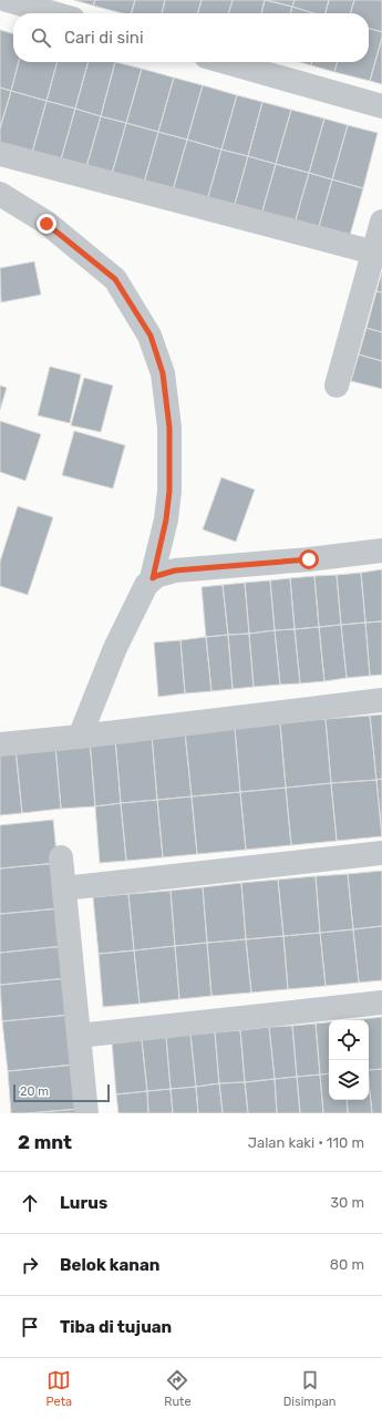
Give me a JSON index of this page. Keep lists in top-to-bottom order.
{
  "scale_bar": "20 m",
  "page": {
    "search": "Cari di sini",
    "scale": "20 m",
    "heading": ["2 mnt", "Jalan kaki · 110 m"],
    "list": [
      ["Lurus", "30 m"],
      ["Belok kanan", "80 m"],
      "Tiba di tujuan"
    ],
    "nav": ["Peta", "Rute", "Disimpan"]
  }
}
